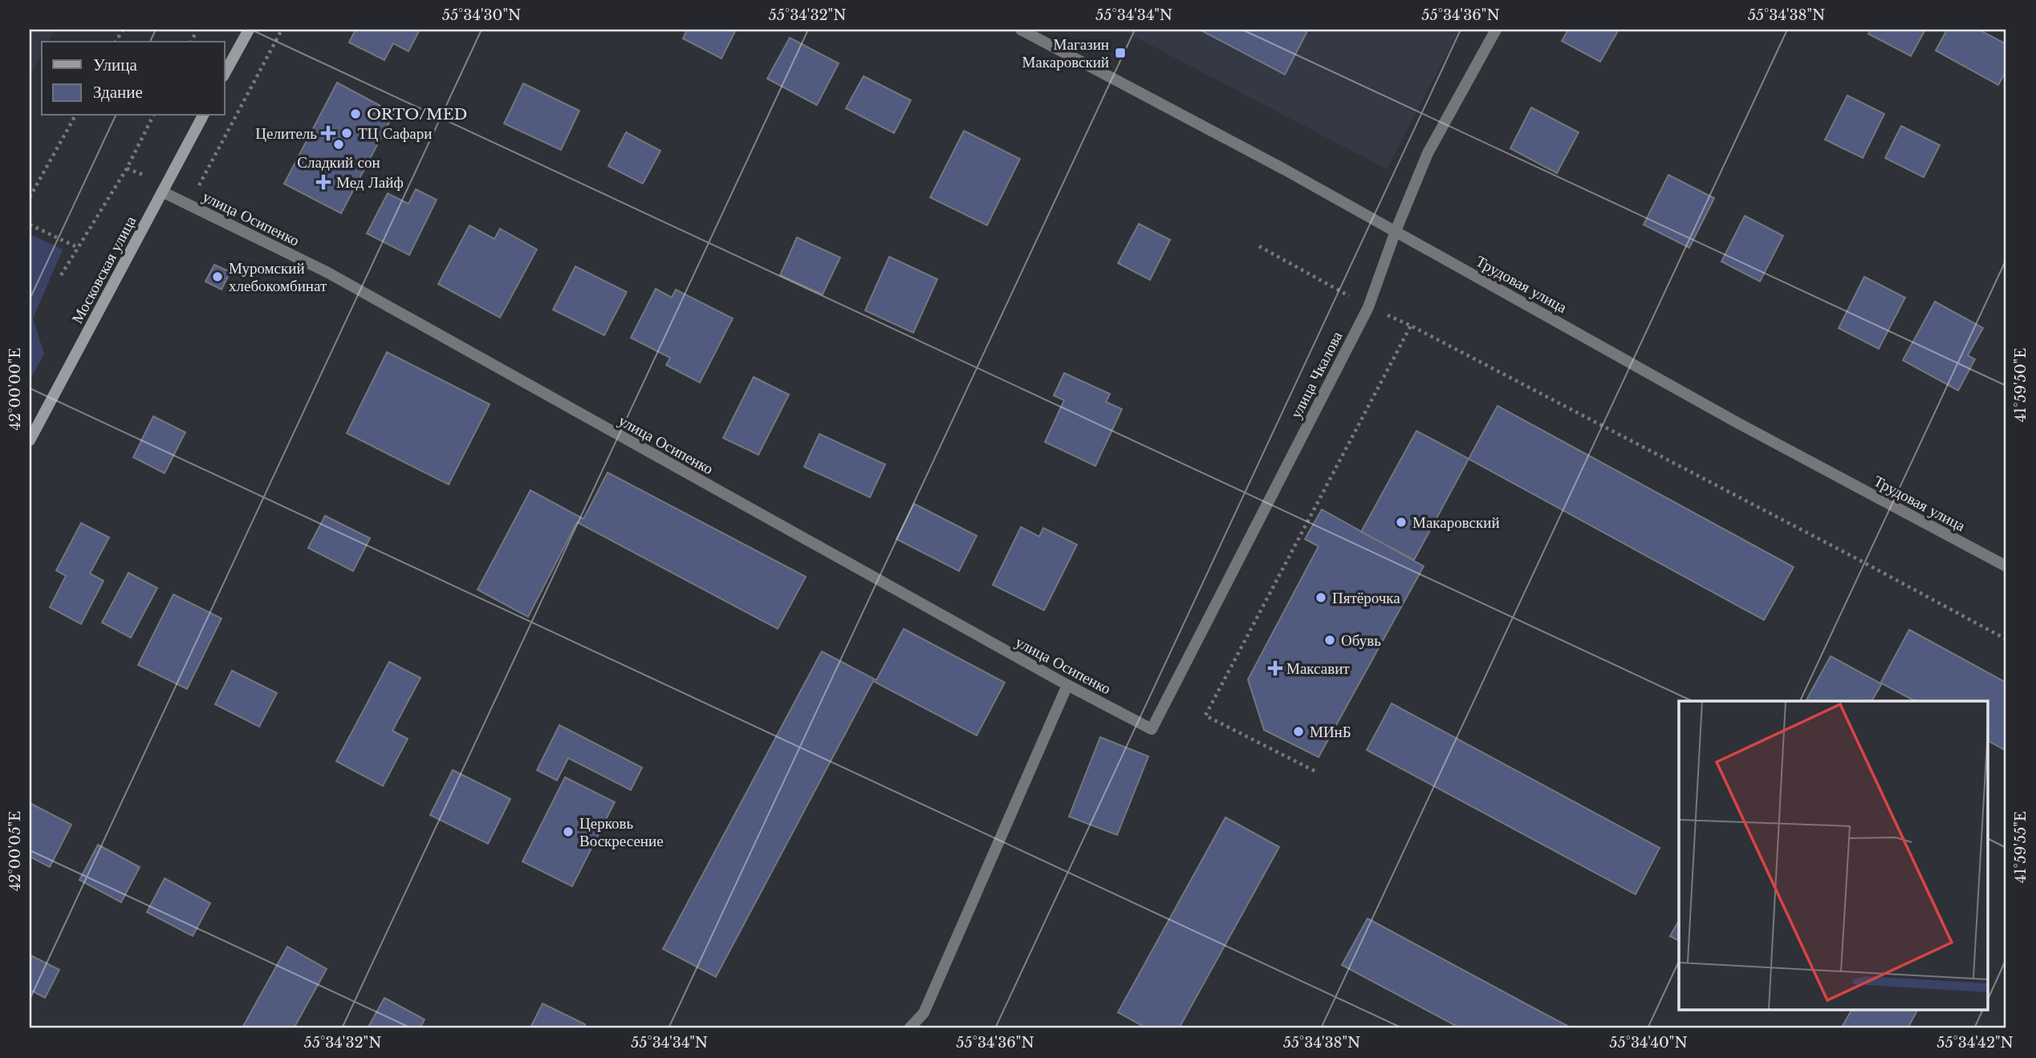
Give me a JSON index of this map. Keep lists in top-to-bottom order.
{
  "streets": {
    "main road": ["Московская улица"],
    "street": ["улица Осипенко", "Трудовая улица", "улица Чкалова"]
  },
  "crossings": [
    ["улица Осипенко", "Московская улица"],
    ["улица Осипенко", "улица Чкалова"],
    ["Трудовая улица", "улица Чкалова"]
  ],
  "places": {
    "transit": ["Магазин Макаровский"],
    "other": [
      "ORTO/MED",
      "ТЦ Сафари",
      "Сладкий сон",
      "Муромский хлебокомбинат",
      "Макаровский",
      "Пятёрочка",
      "Обувь",
      "МИнБ",
      "Церковь Воскресение"
    ],
    "health": ["Целитель", "Мед Лайф", "Максавит"]
  },
  "legend": ["Улица", "Здание"],
  "coordinates": [
    "55°34'30\"N",
    "55°34'32\"N",
    "55°34'34\"N",
    "55°34'36\"N",
    "55°34'38\"N",
    "41°59'50\"E",
    "42°00'00\"E",
    "41°59'55\"E",
    "42°00'05\"E",
    "55°34'40\"N",
    "55°34'42\"N"
  ]
}
